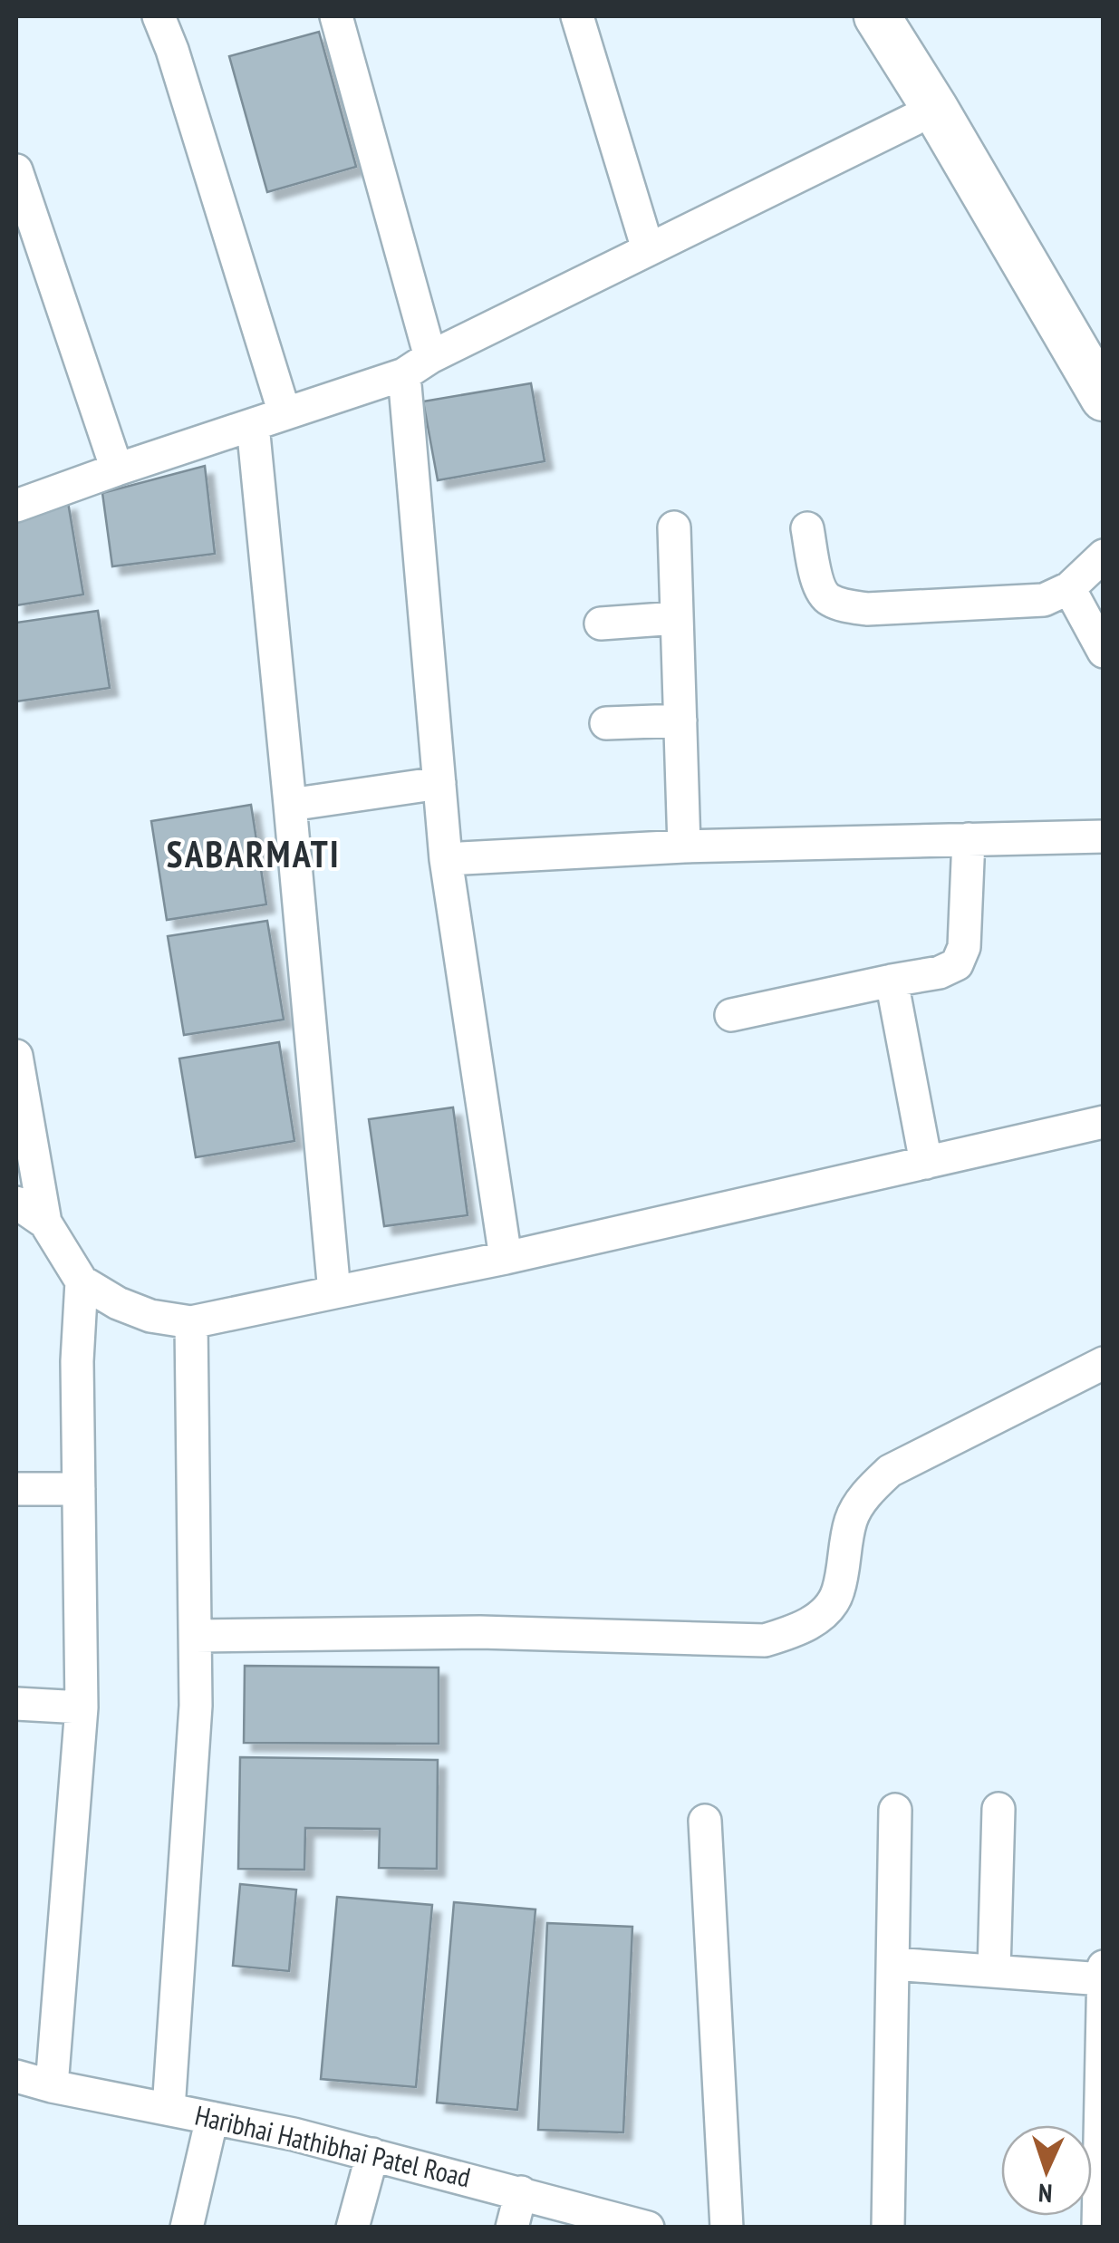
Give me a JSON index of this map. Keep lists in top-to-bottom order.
{
  "streets": {
    "street": ["Haribhai Hathibhai Patel Road"]
  },
  "districts": ["SABARMATI"],
  "north": "bottom"
}
